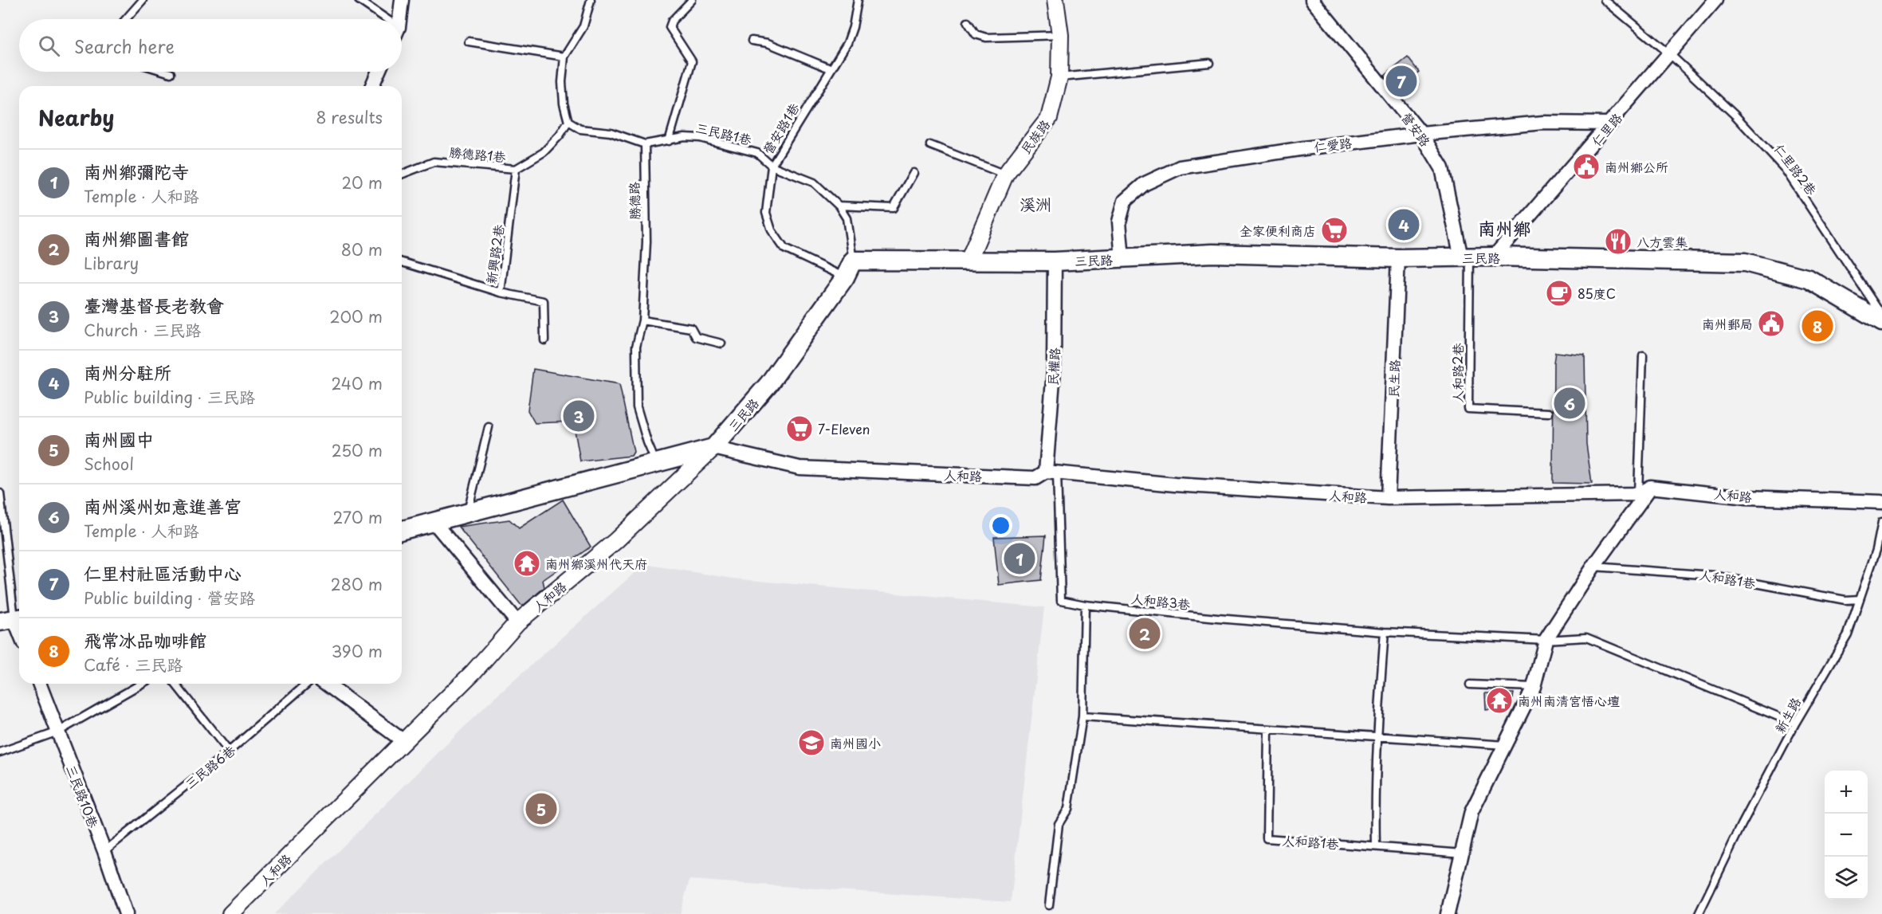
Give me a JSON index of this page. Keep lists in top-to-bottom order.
{
  "streets": {
    "main road": ["三民路"],
    "street": [
      "營安路",
      "仁里路",
      "民族路",
      "仁愛路",
      "民權路",
      "民生路",
      "人和路",
      "三民路10巷"
    ],
    "lane": [
      "營安路1巷",
      "三民路1巷",
      "勝德路1巷",
      "仁里路2巷",
      "勝德路",
      "新興路2巷",
      "人和路2巷",
      "人和路1巷",
      "人和路3巷",
      "新生路",
      "三民路6巷"
    ]
  },
  "crossings": [
    ["營安路1巷", "三民路1巷"],
    ["營安路1巷", "三民路"],
    ["營安路", "仁愛路"],
    ["營安路", "三民路"],
    ["營安路", "人和路2巷"],
    ["仁里路", "仁愛路"],
    ["仁里路", "仁里路2巷"],
    ["仁里路", "三民路"],
    ["三民路1巷", "勝德路"],
    ["三民路1巷", "三民路"],
    ["民族路", "三民路"],
    ["仁愛路", "三民路"],
    ["勝德路1巷", "新興路2巷"],
    ["三民路", "民權路"],
    ["三民路", "人和路2巷"],
    ["三民路", "民生路"],
    ["三民路", "人和路"],
    ["民權路", "人和路"],
    ["民權路", "人和路3巷"],
    ["民生路", "人和路"],
    ["人和路", "人和路3巷"],
    ["人和路1巷", "新生路"],
    ["三民路6巷", "三民路10巷"]
  ],
  "districts": ["溪洲", "南州鄉"],
  "places": {
    "public building": ["南州鄉公所", "南州郵局"],
    "supermarket": ["全家便利商店", "7-Eleven"],
    "restaurant": ["八方雲集"],
    "cafe": ["85度C"],
    "temple": ["南州鄉溪州代天府", "南州南清宮悟心壇"],
    "school or university": ["南州國小"]
  },
  "page": {
    "search": "Search here",
    "pins": [
      "7",
      "4",
      "8",
      "6",
      "3",
      "1",
      "2",
      "5"
    ],
    "heading": ["Nearby", "8 results"],
    "list": [
      {
        "mark": "1",
        "name": "南州鄉彌陀寺",
        "note": "Temple · 人和路",
        "value": "20 m"
      },
      {
        "mark": "2",
        "name": "南州鄉圖書館",
        "note": "Library",
        "value": "80 m"
      },
      {
        "mark": "3",
        "name": "臺灣基督長老教會",
        "note": "Church · 三民路",
        "value": "200 m"
      },
      {
        "mark": "4",
        "name": "南州分駐所",
        "note": "Public building · 三民路",
        "value": "240 m"
      },
      {
        "mark": "5",
        "name": "南州國中",
        "note": "School",
        "value": "250 m"
      },
      {
        "mark": "6",
        "name": "南州溪州如意進善宮",
        "note": "Temple · 人和路",
        "value": "270 m"
      },
      {
        "mark": "7",
        "name": "仁里村社區活動中心",
        "note": "Public building · 營安路",
        "value": "280 m"
      },
      {
        "mark": "8",
        "name": "飛常冰品咖啡館",
        "note": "Café · 三民路",
        "value": "390 m"
      }
    ],
    "map_buttons": ["+", "−"]
  }
}
